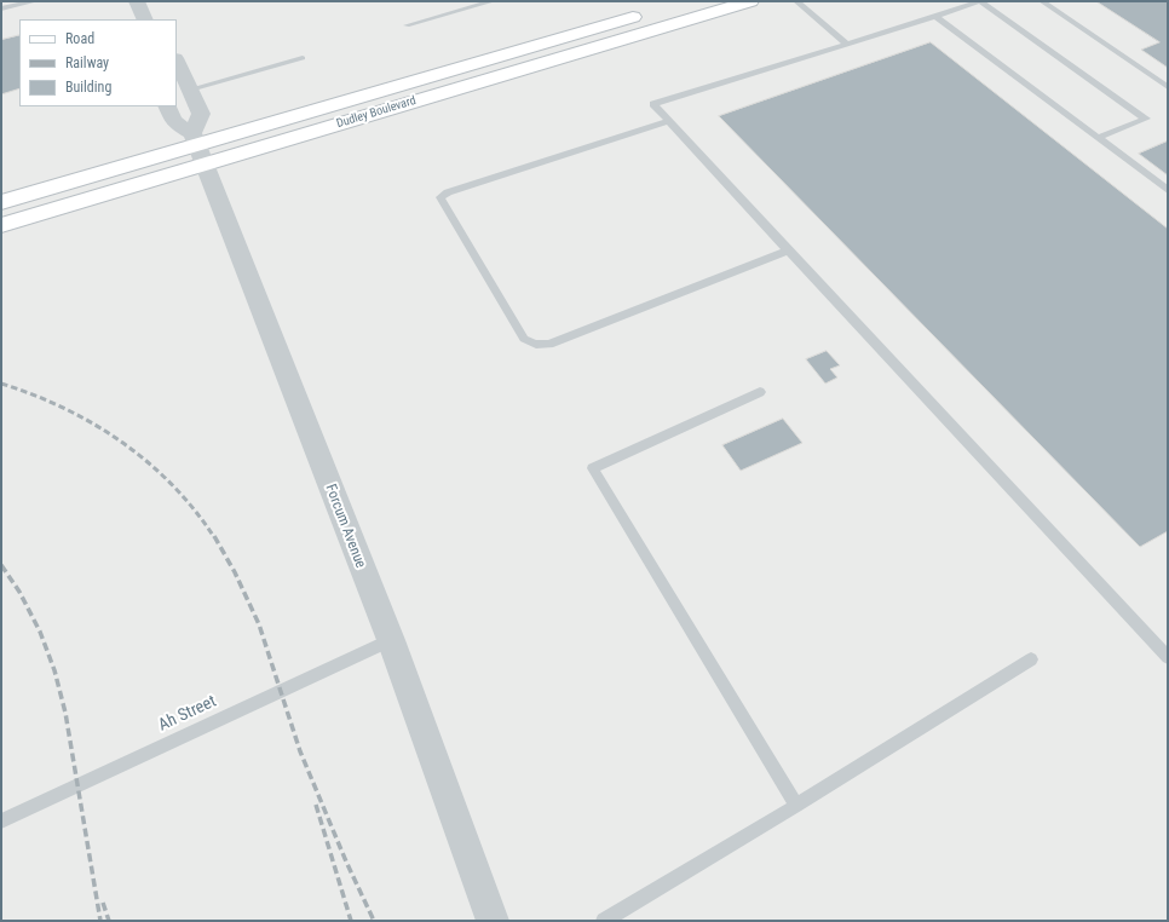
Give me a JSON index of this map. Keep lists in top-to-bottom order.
{
  "streets": {
    "main road": ["Dudley Boulevard"],
    "street": ["Forcum Avenue"],
    "lane": ["Ah Street"]
  },
  "crossings": [
    ["Dudley Boulevard", "Forcum Avenue"],
    ["Forcum Avenue", "Ah Street"]
  ],
  "legend": ["Road", "Railway", "Building"]
}
